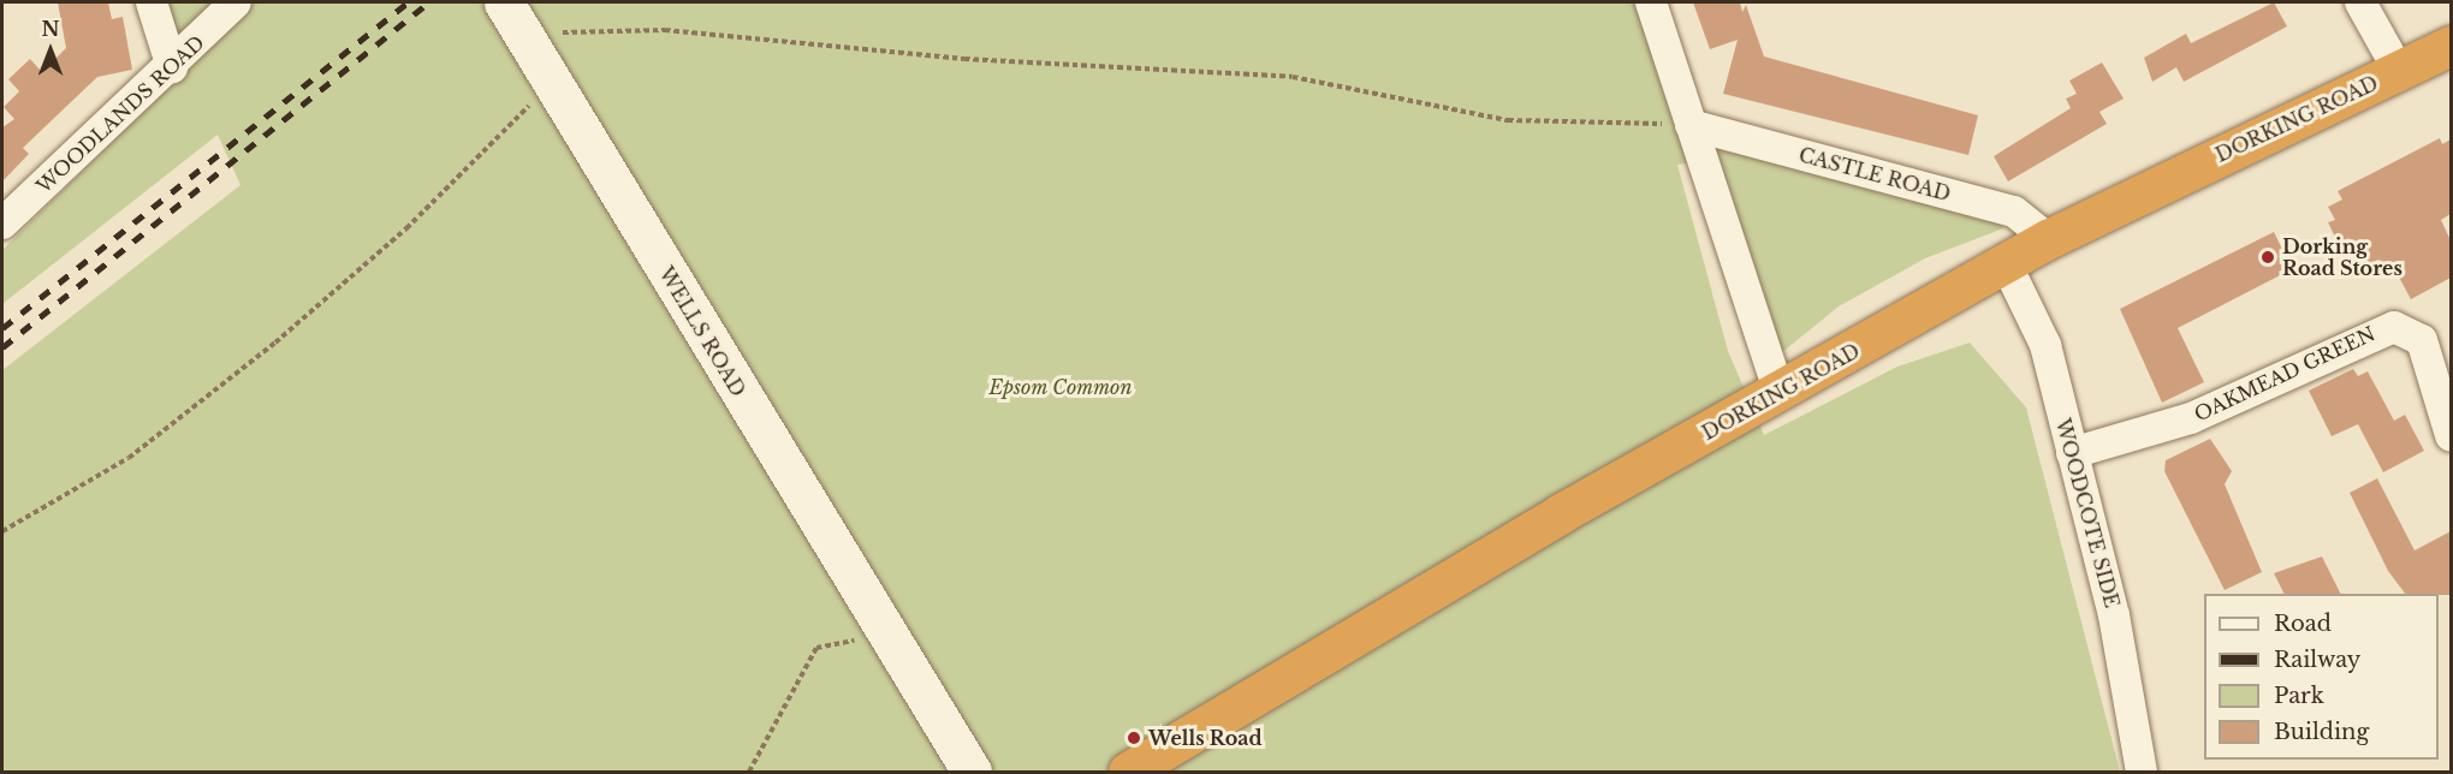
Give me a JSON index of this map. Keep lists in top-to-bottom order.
{
  "streets": {
    "highway": ["DORKING ROAD"],
    "street": [
      "WOODLANDS ROAD",
      "CASTLE ROAD",
      "WELLS ROAD",
      "OAKMEAD GREEN",
      "WOODCOTE SIDE"
    ]
  },
  "crossings": [
    ["DORKING ROAD", "CASTLE ROAD"],
    ["DORKING ROAD", "WOODCOTE SIDE"],
    ["OAKMEAD GREEN", "WOODCOTE SIDE"]
  ],
  "parks": ["Epsom Common"],
  "places": ["Dorking Road Stores", "Wells Road"],
  "legend": [
    "Road",
    "Railway",
    "Park",
    "Building"
  ],
  "north": "top"
}
